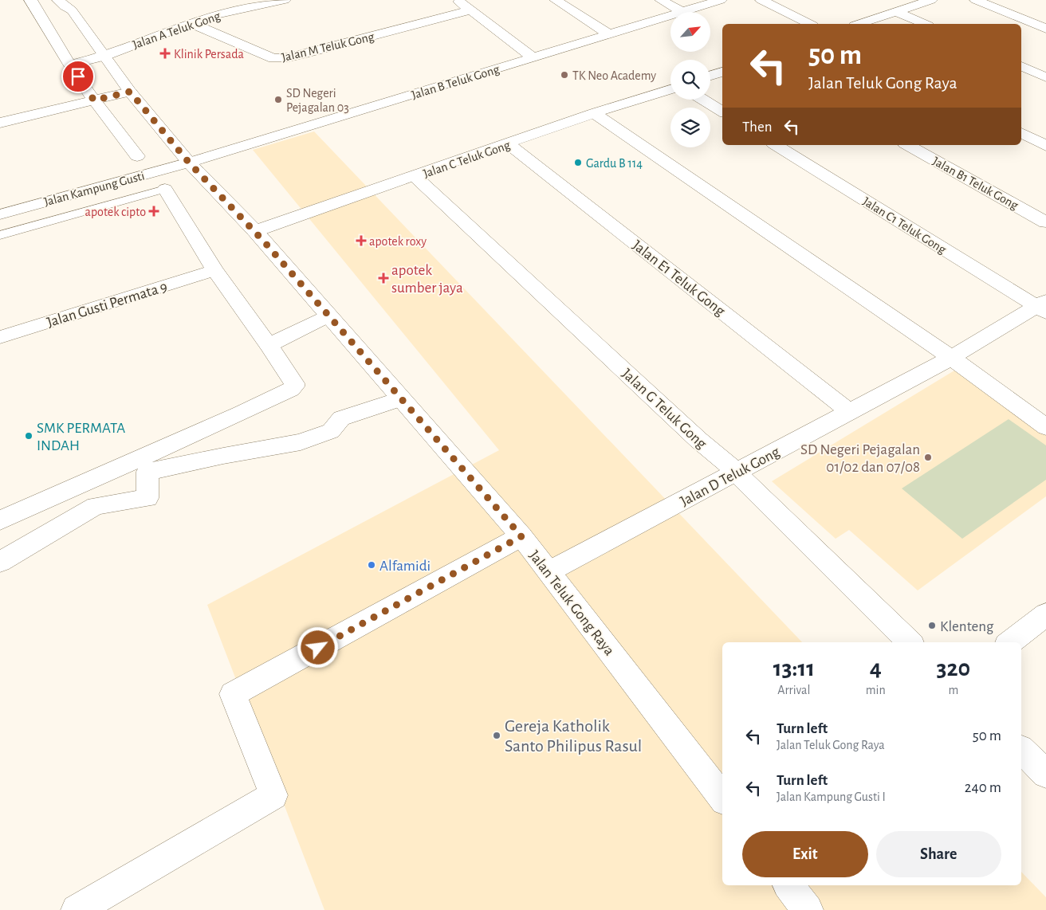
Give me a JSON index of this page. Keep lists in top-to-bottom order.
{
  "streets": {
    "street": [
      "Jalan A Teluk Gong",
      "Jalan M Teluk Gong",
      "Jalan B Teluk Gong",
      "Jalan C Teluk Gong",
      "Jalan B1 Teluk Gong",
      "Jalan Kampung Gusti",
      "Jalan C1 Teluk Gong",
      "Jalan E1 Teluk Gong",
      "Jalan Gusti Permata 9",
      "Jalan G Teluk Gong",
      "Jalan D Teluk Gong",
      "Jalan Teluk Gong Raya"
    ]
  },
  "crossings": [
    ["Jalan A Teluk Gong", "Jalan M Teluk Gong"],
    ["Jalan A Teluk Gong", "Jalan Teluk Gong Raya"],
    ["Jalan B Teluk Gong", "Jalan Kampung Gusti"],
    ["Jalan B Teluk Gong", "Jalan Teluk Gong Raya"],
    ["Jalan C Teluk Gong", "Jalan E1 Teluk Gong"],
    ["Jalan C Teluk Gong", "Jalan G Teluk Gong"],
    ["Jalan C Teluk Gong", "Jalan Teluk Gong Raya"],
    ["Jalan Kampung Gusti", "Jalan Teluk Gong Raya"],
    ["Jalan C1 Teluk Gong", "Jalan D Teluk Gong"],
    ["Jalan E1 Teluk Gong", "Jalan D Teluk Gong"],
    ["Jalan G Teluk Gong", "Jalan D Teluk Gong"],
    ["Jalan D Teluk Gong", "Jalan Teluk Gong Raya"]
  ],
  "places": {
    "health": [
      "Klinik Persada",
      "apotek cipto",
      "apotek roxy",
      "apotek sumber jaya"
    ],
    "other": [
      "TK Neo Academy",
      "SD Negeri Pejagalan 03",
      "Gardu B 114",
      "SMK PERMATA INDAH",
      "SD Negeri Pejagalan 01/02 dan 07/08",
      "Alfamidi",
      "Klenteng",
      "Gereja Katholik Santo Philipus Rasul"
    ]
  },
  "north": "top right",
  "page": {
    "turn": ["50 m", "Jalan Teluk Gong Raya"],
    "then": "Then",
    "eta": [
      "13:11",
      "Arrival",
      "4",
      "min",
      "320",
      "m"
    ],
    "list": [
      {
        "name": "Turn left",
        "note": "Jalan Teluk Gong Raya",
        "value": "50 m"
      },
      {
        "name": "Turn left",
        "note": "Jalan Kampung Gusti I",
        "value": "240 m"
      }
    ],
    "buttons": ["Exit", "Share"]
  }
}
